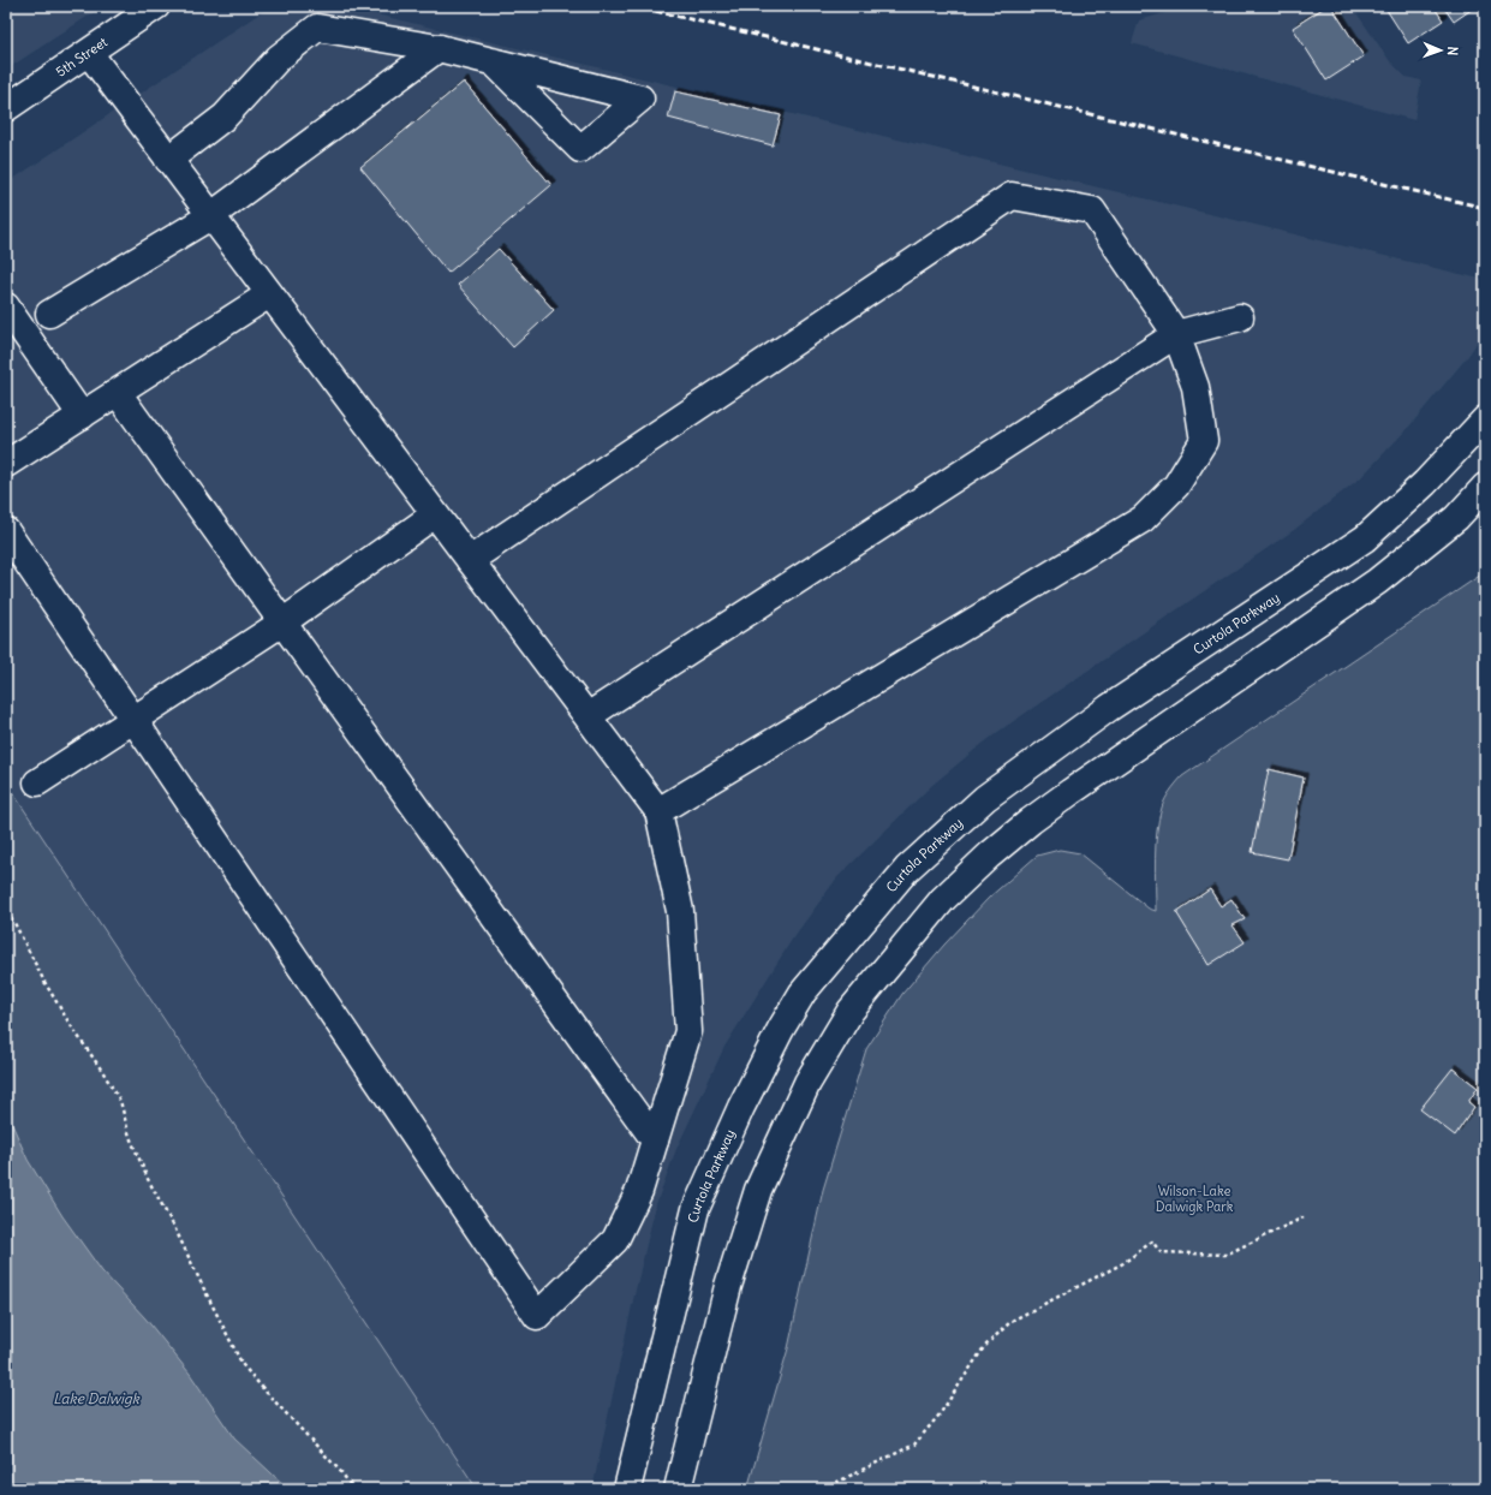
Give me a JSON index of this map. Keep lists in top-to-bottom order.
{
  "streets": {
    "main road": ["5th Street", "Curtola Parkway"]
  },
  "water": ["Lake Dalwigk"],
  "parks": ["Wilson-Lake Dalwigk Park"],
  "north": "right"
}
